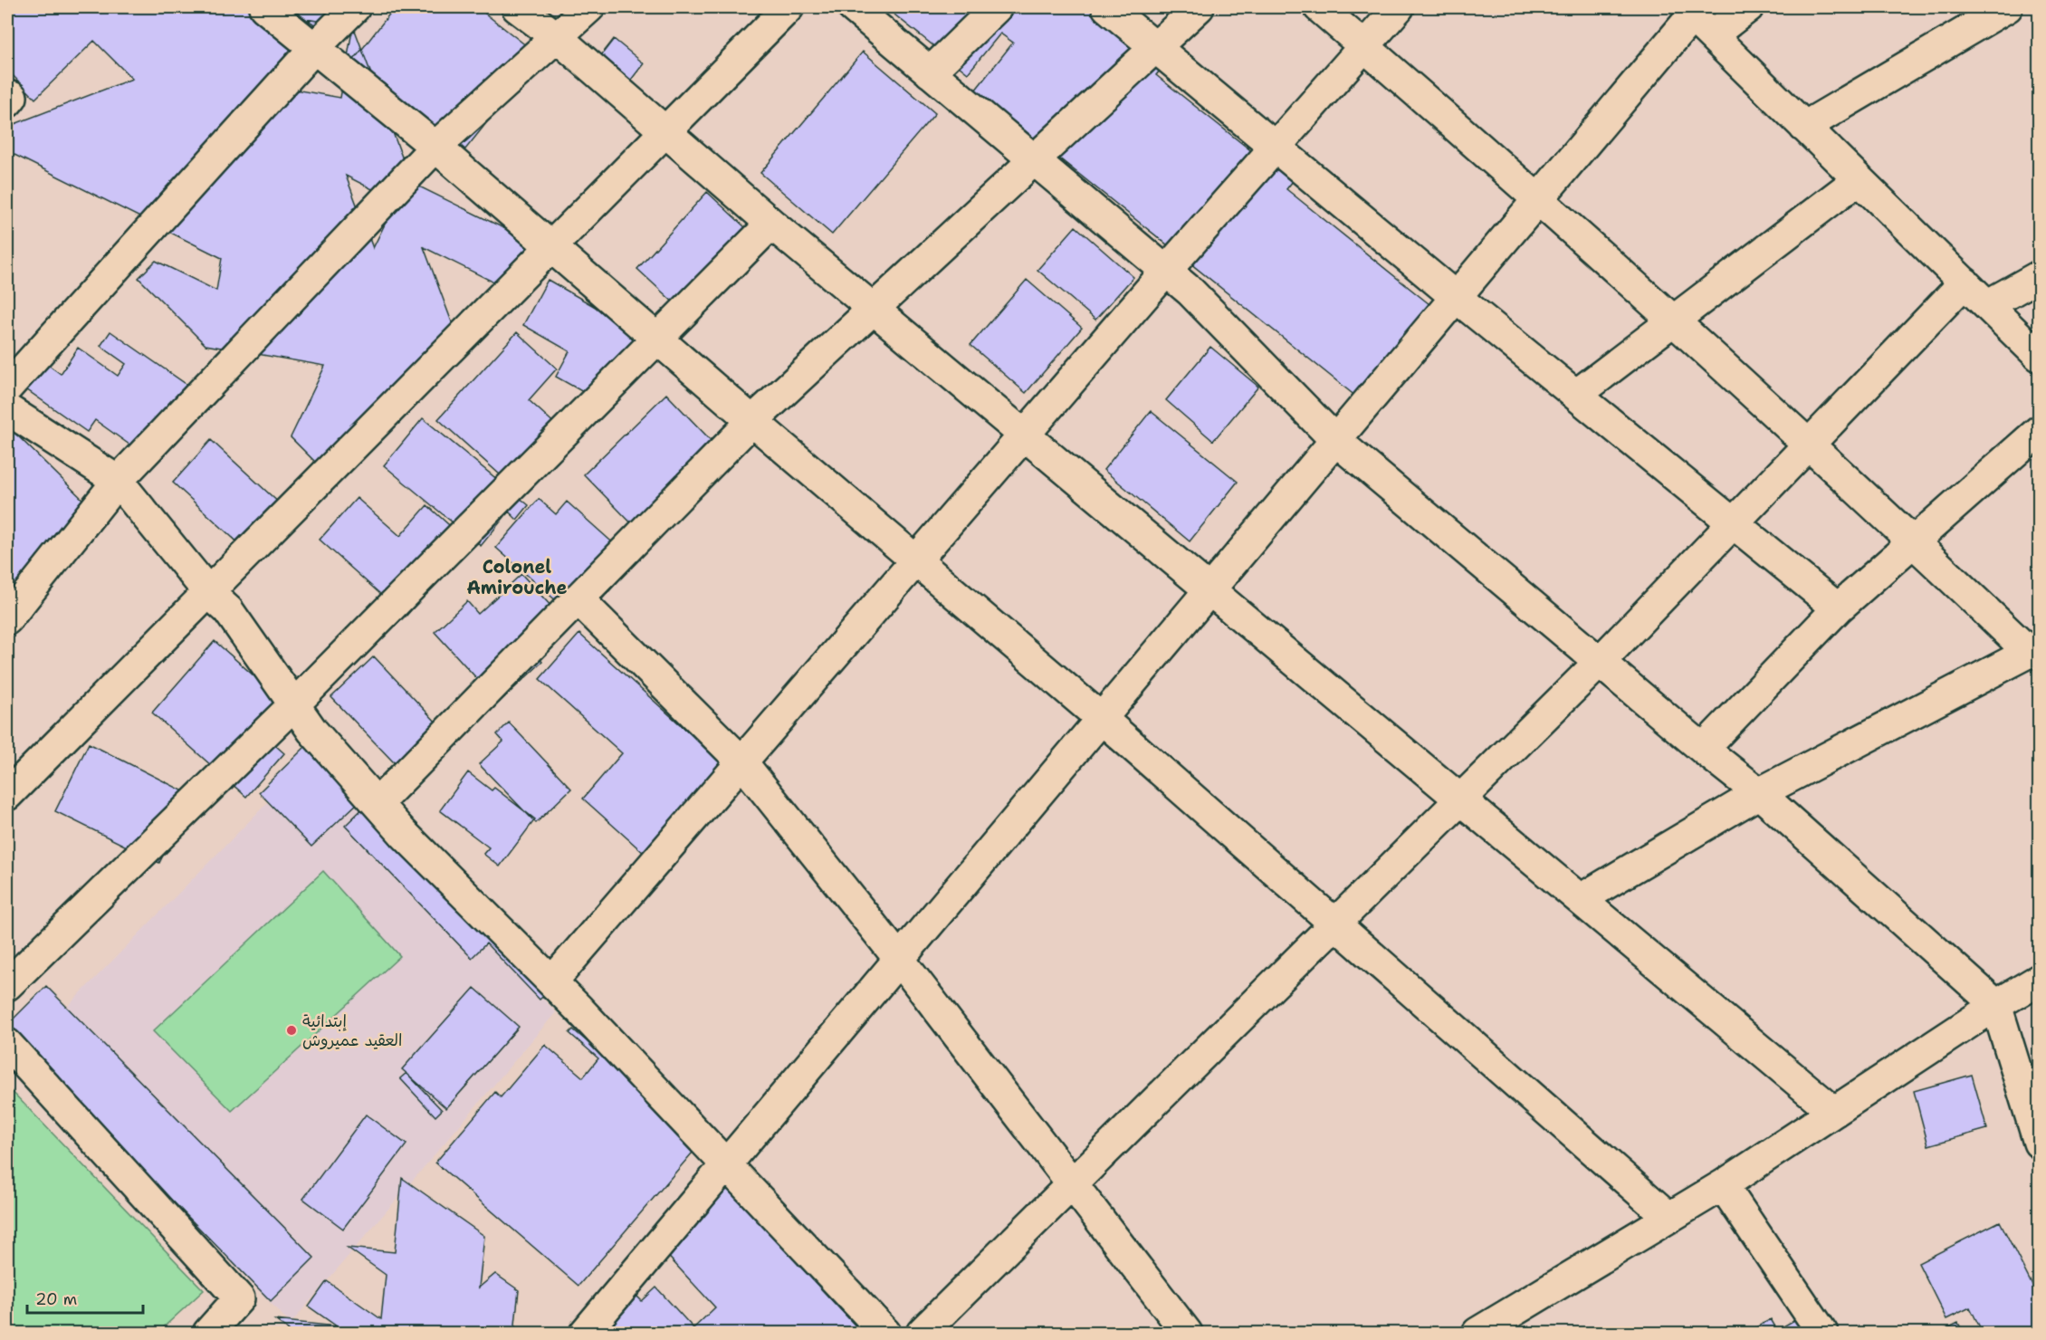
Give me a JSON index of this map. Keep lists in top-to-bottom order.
{
  "districts": ["Colonel Amirouche"],
  "places": ["إبتدائية العقيد عميروش"],
  "scale_bar": "20 m"
}
